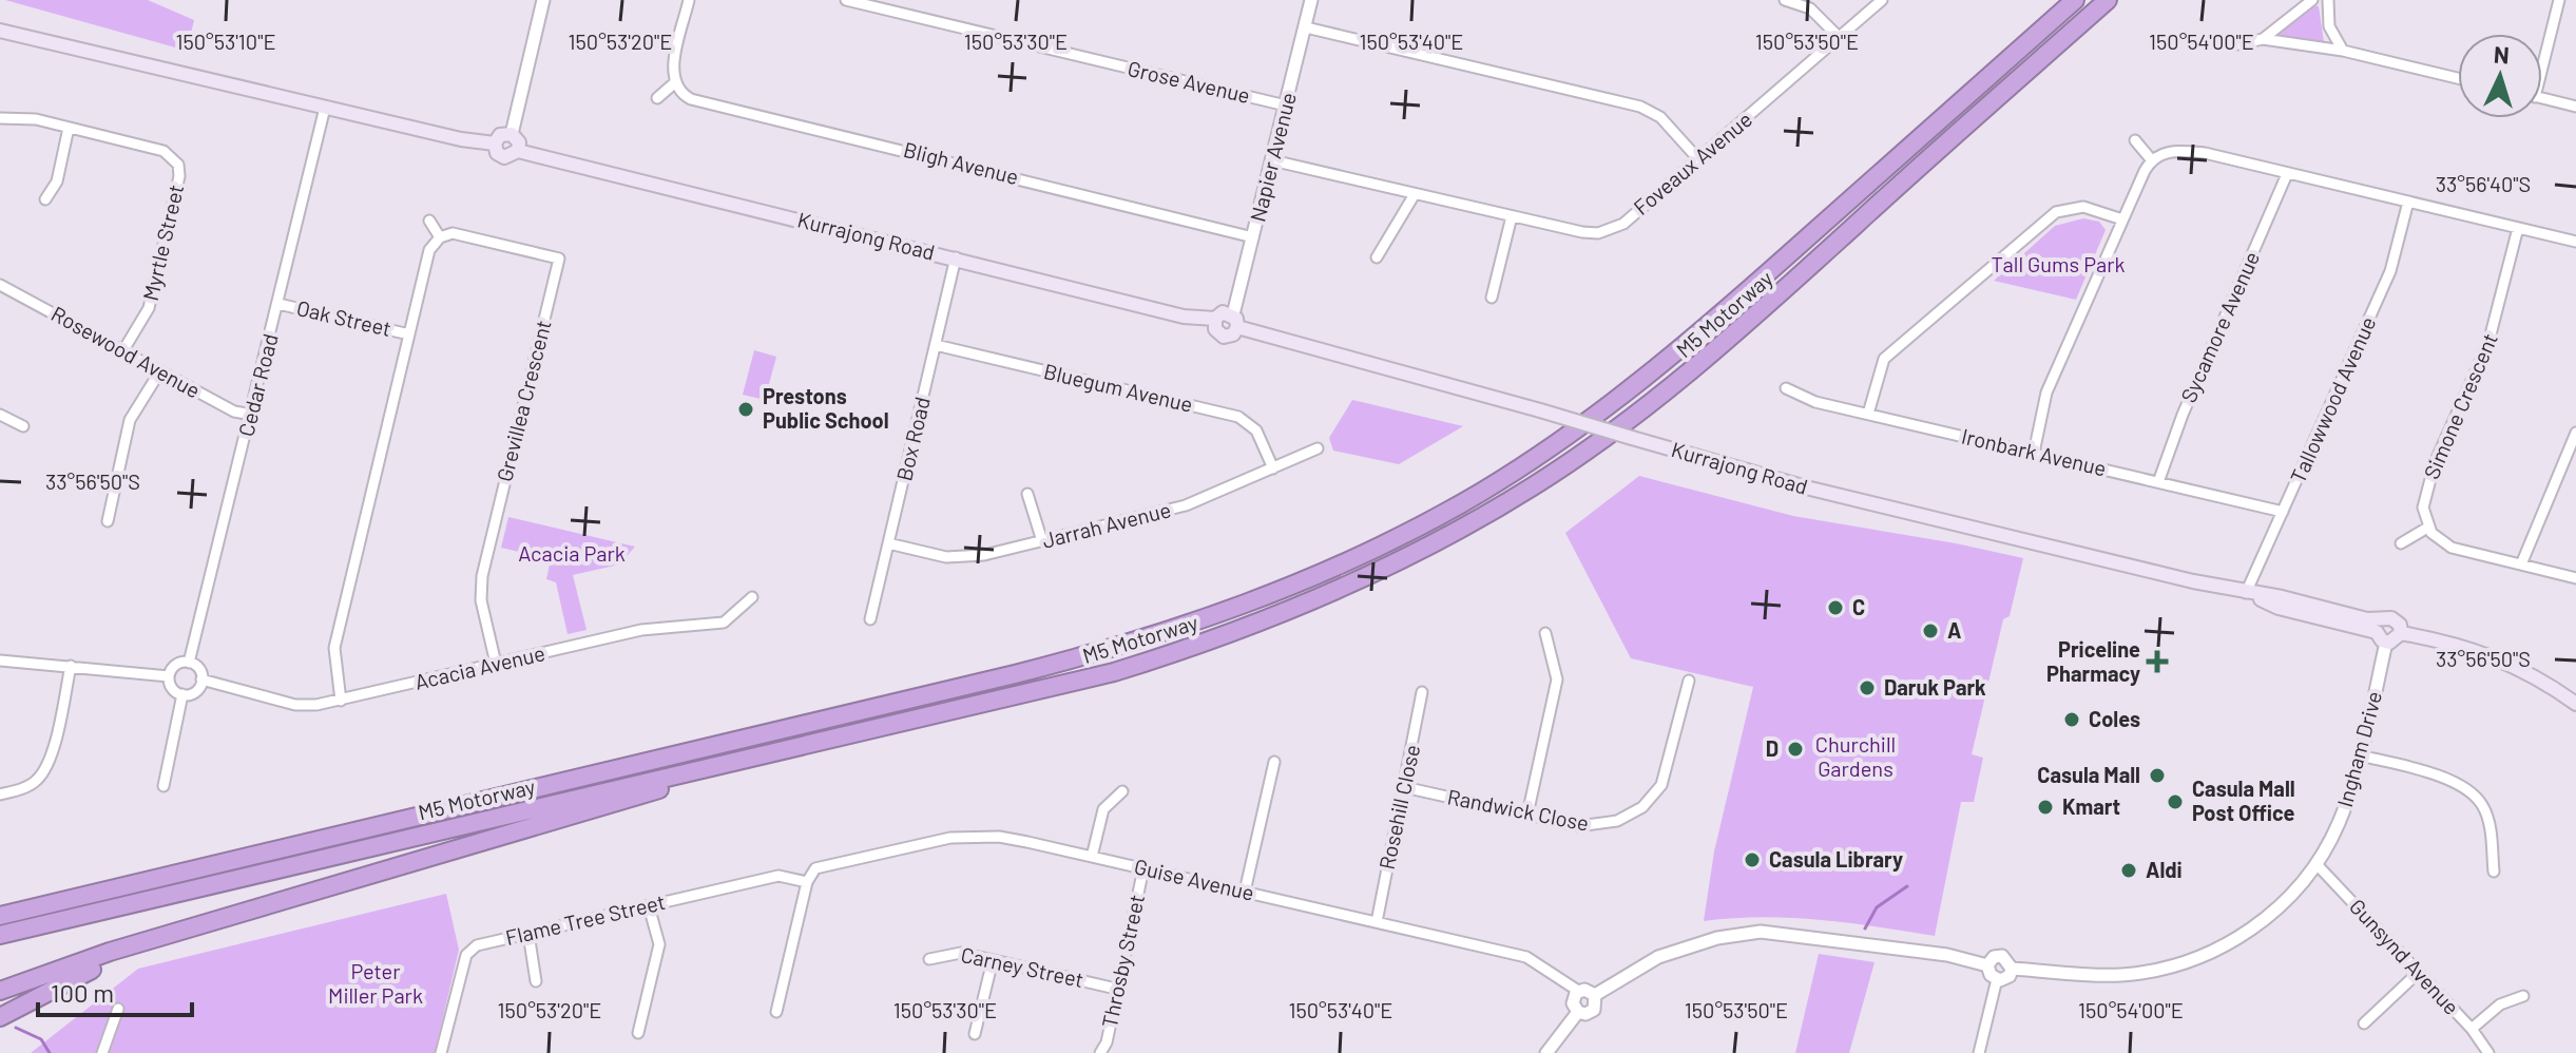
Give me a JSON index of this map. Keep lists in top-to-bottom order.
{
  "streets": {
    "highway": ["M5 Motorway"],
    "main road": ["Kurrajong Road"],
    "street": [
      "Grose Avenue",
      "Napier Avenue",
      "Bligh Avenue",
      "Foveaux Avenue",
      "Myrtle Street",
      "Oak Street",
      "Sycamore Avenue",
      "Rosewood Avenue",
      "Cedar Road",
      "Bluegum Avenue",
      "Tallowwood Avenue",
      "Grevillea Crescent",
      "Simone Crescent",
      "Box Road",
      "Ironbark Avenue",
      "Jarrah Avenue",
      "Acacia Avenue",
      "Ingham Drive",
      "Rosehill Close",
      "Randwick Close",
      "Guise Avenue",
      "Flame Tree Street",
      "Gunsynd Avenue",
      "Throsby Street",
      "Carney Street"
    ]
  },
  "crossings": [
    ["Grose Avenue", "Napier Avenue"],
    ["Napier Avenue", "Bligh Avenue"],
    ["Napier Avenue", "Foveaux Avenue"],
    ["Napier Avenue", "Kurrajong Road"],
    ["Kurrajong Road", "Tallowwood Avenue"],
    ["Kurrajong Road", "Box Road"],
    ["Kurrajong Road", "Ingham Drive"],
    ["Myrtle Street", "Rosewood Avenue"],
    ["Oak Street", "Cedar Road"],
    ["Sycamore Avenue", "Ironbark Avenue"],
    ["Rosewood Avenue", "Cedar Road"],
    ["Cedar Road", "Acacia Avenue"],
    ["Bluegum Avenue", "Box Road"],
    ["Bluegum Avenue", "Jarrah Avenue"],
    ["Tallowwood Avenue", "Ironbark Avenue"],
    ["Grevillea Crescent", "Acacia Avenue"],
    ["Box Road", "Jarrah Avenue"],
    ["Ingham Drive", "Gunsynd Avenue"],
    ["Rosehill Close", "Randwick Close"],
    ["Rosehill Close", "Guise Avenue"],
    ["Guise Avenue", "Flame Tree Street"],
    ["Guise Avenue", "Throsby Street"],
    ["Throsby Street", "Carney Street"]
  ],
  "parks": [
    "Tall Gums Park",
    "Acacia Park",
    "Churchill Gardens",
    "Peter Miller Park"
  ],
  "places": {
    "other": [
      "Prestons Public School",
      "C",
      "A",
      "Daruk Park",
      "Coles",
      "D",
      "Casula Mall",
      "Casula Mall Post Office",
      "Kmart",
      "Casula Library",
      "Aldi"
    ],
    "health": ["Priceline Pharmacy"]
  },
  "scale_bar": "100 m",
  "north": "top",
  "coordinates": [
    "150°53'10\"E",
    "150°53'20\"E",
    "150°53'30\"E",
    "150°53'40\"E",
    "150°53'50\"E",
    "150°54'00\"E",
    "33°56'40\"S",
    "33°56'50\"S"
  ]
}
